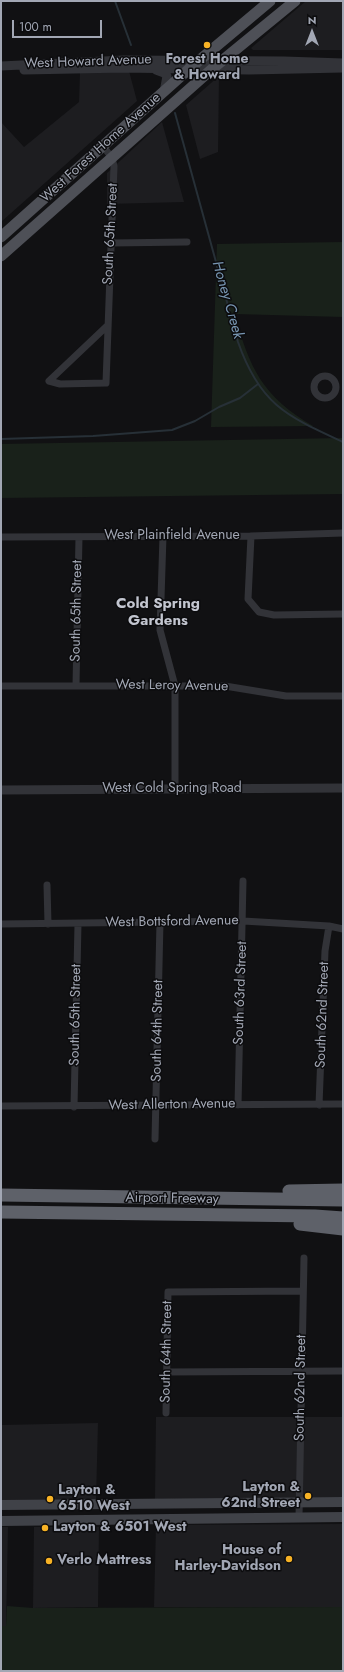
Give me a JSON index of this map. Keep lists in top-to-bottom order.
{
  "streets": {
    "highway": ["Airport Freeway"],
    "main road": ["West Forest Home Avenue"],
    "street": [
      "West Howard Avenue",
      "South 65th Street",
      "West Plainfield Avenue",
      "West Leroy Avenue",
      "West Cold Spring Road",
      "West Bottsford Avenue",
      "South 63rd Street",
      "South 62nd Street",
      "South 64th Street",
      "West Allerton Avenue"
    ]
  },
  "crossings": [
    ["West Howard Avenue", "West Forest Home Avenue"],
    ["West Forest Home Avenue", "South 65th Street"],
    ["South 65th Street", "West Plainfield Avenue"],
    ["South 65th Street", "West Leroy Avenue"],
    ["South 65th Street", "West Bottsford Avenue"],
    ["South 65th Street", "West Allerton Avenue"],
    ["West Bottsford Avenue", "South 63rd Street"],
    ["West Bottsford Avenue", "South 62nd Street"],
    ["West Bottsford Avenue", "South 64th Street"],
    ["South 63rd Street", "West Allerton Avenue"],
    ["South 62nd Street", "South 64th Street"],
    ["South 62nd Street", "West Allerton Avenue"],
    ["South 64th Street", "West Allerton Avenue"]
  ],
  "districts": ["Cold Spring Gardens"],
  "water": ["Honey Creek"],
  "places": [
    "Forest Home & Howard",
    "Layton & 62nd Street",
    "Layton & 6510 West",
    "Layton & 6501 West",
    "House of Harley-Davidson",
    "Verlo Mattress"
  ],
  "scale_bar": "100 m",
  "north": "top"
}
